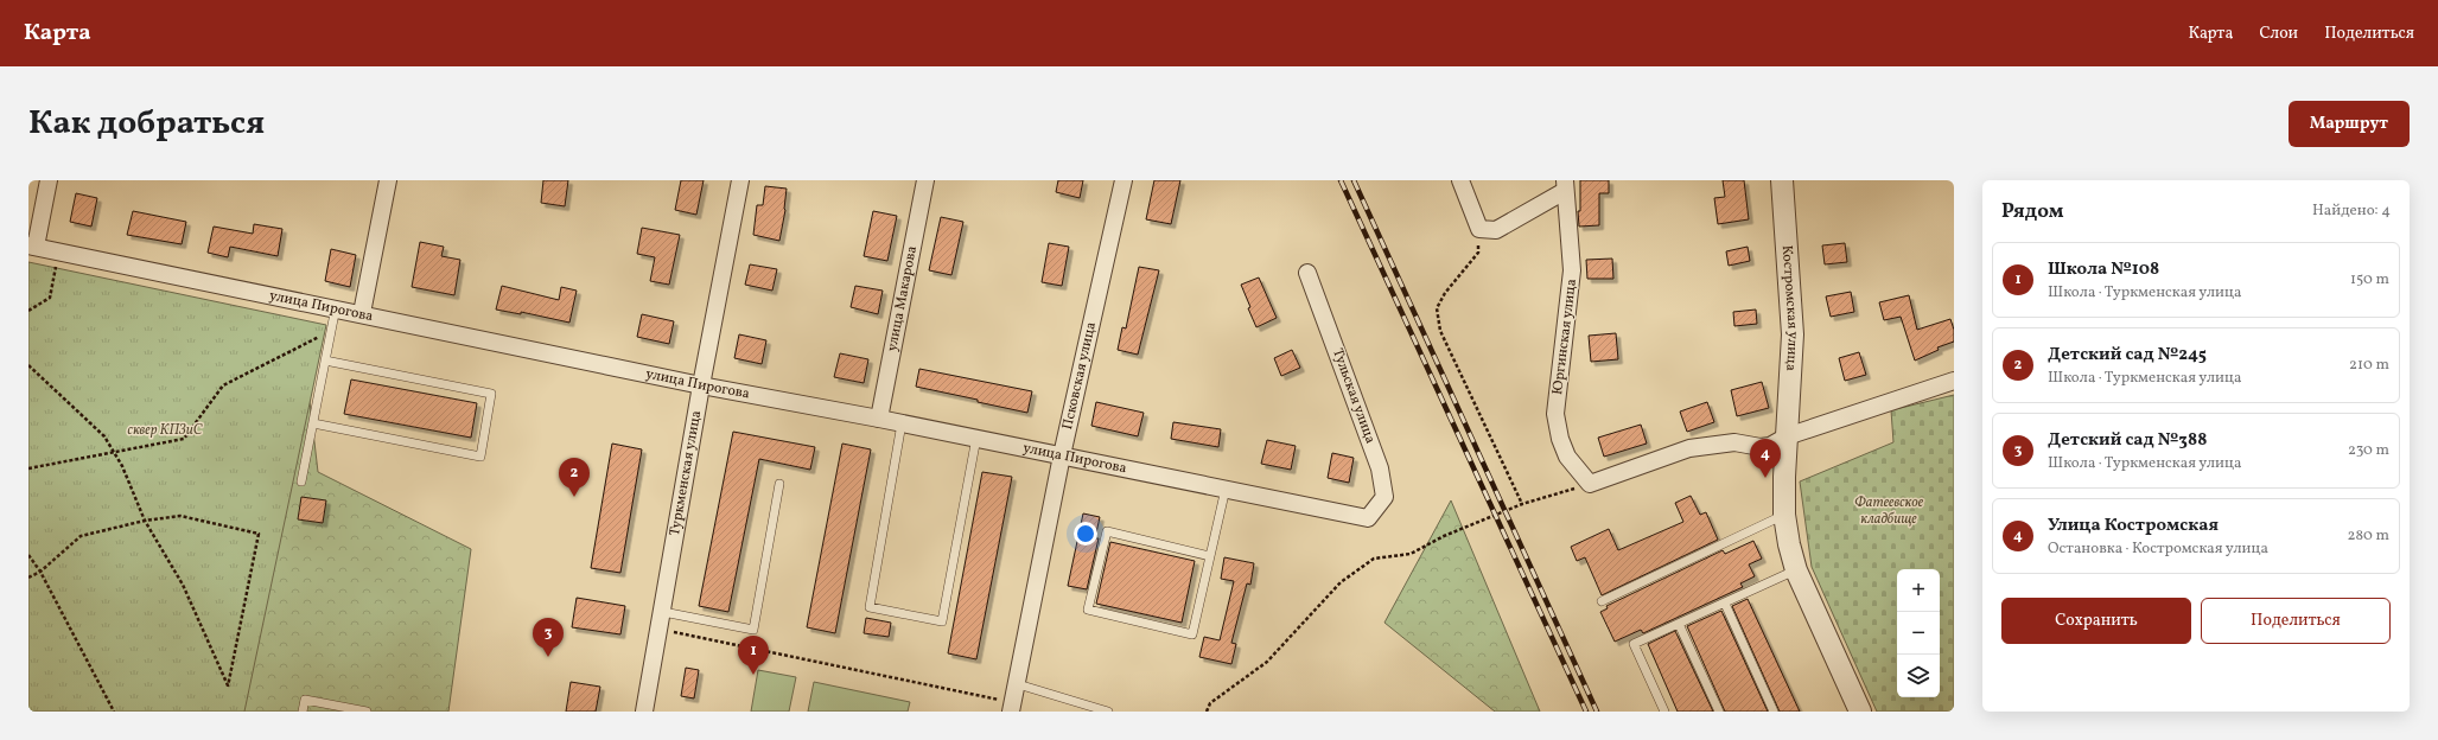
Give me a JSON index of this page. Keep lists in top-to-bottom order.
{
  "streets": {
    "street": [
      "улица Макарова",
      "улица Пирогова",
      "Костромская улица",
      "Юргинская улица",
      "Псковская улица",
      "Тульская улица",
      "Туркменская улица"
    ]
  },
  "crossings": [
    ["улица Макарова", "улица Пирогова"],
    ["улица Пирогова", "Псковская улица"],
    ["улица Пирогова", "Тульская улица"],
    ["улица Пирогова", "Туркменская улица"]
  ],
  "parks": ["сквер КПЗиС", "Фатеевское кладбище"],
  "page": {
    "header": "Карта",
    "nav": ["Карта", "Слои", "Поделиться"],
    "title": "Как добраться",
    "buttons": [
      "Маршрут",
      ["Сохранить", "Поделиться"]
    ],
    "heading": ["Рядом", "Найдено: 4"],
    "list": [
      {
        "mark": "1",
        "name": "Школа №108",
        "note": "Школа · Туркменская улица",
        "value": "150 m"
      },
      {
        "mark": "2",
        "name": "Детский сад №245",
        "note": "Школа · Туркменская улица",
        "value": "210 m"
      },
      {
        "mark": "3",
        "name": "Детский сад №388",
        "note": "Школа · Туркменская улица",
        "value": "230 m"
      },
      {
        "mark": "4",
        "name": "Улица Костромская",
        "note": "Остановка · Костромская улица",
        "value": "280 m"
      }
    ],
    "pins": [
      "4",
      "2",
      "3",
      "1"
    ],
    "map_buttons": ["+", "−"]
  }
}
